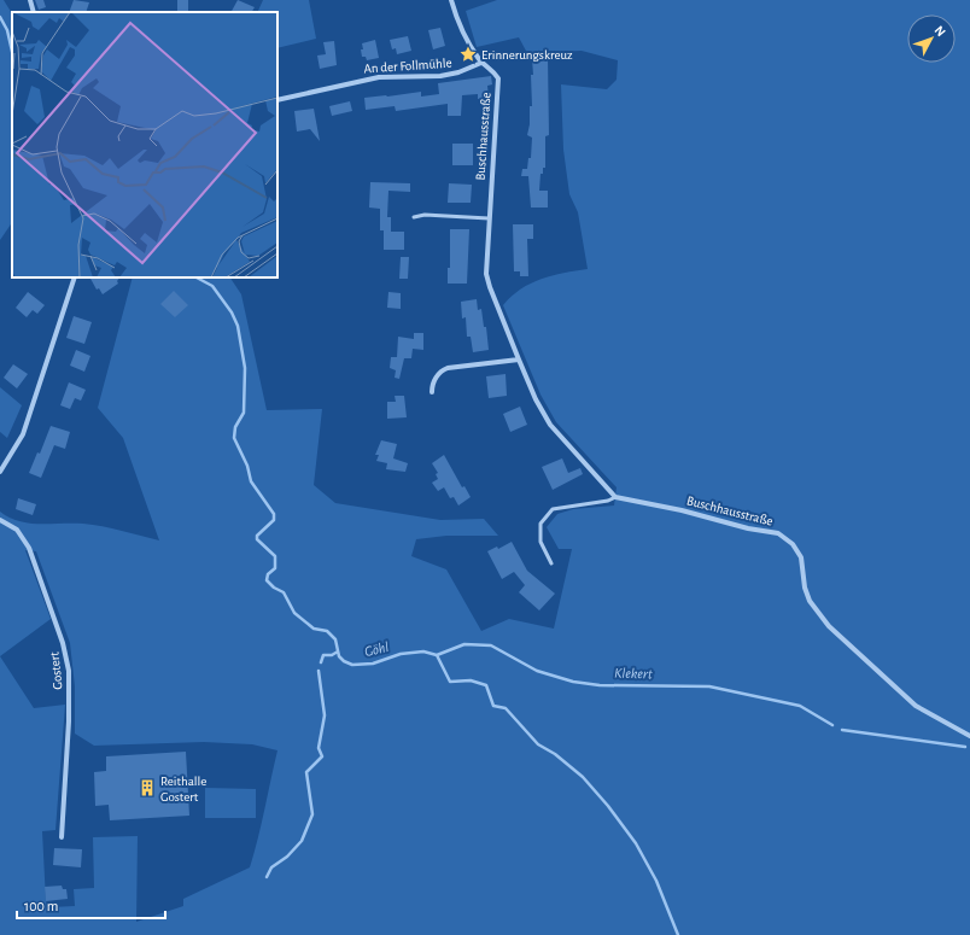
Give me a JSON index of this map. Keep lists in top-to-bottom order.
{
  "streets": {
    "street": ["An der Follmühle", "Buschhausstraße", "Gostert"]
  },
  "crossings": [
    ["An der Follmühle", "Buschhausstraße"]
  ],
  "water": ["Göhl", "Klekert"],
  "places": {
    "place": ["Erinnerungskreuz"],
    "building": ["Reithalle Gostert"]
  },
  "scale_bar": "100 m",
  "north": "top right"
}
